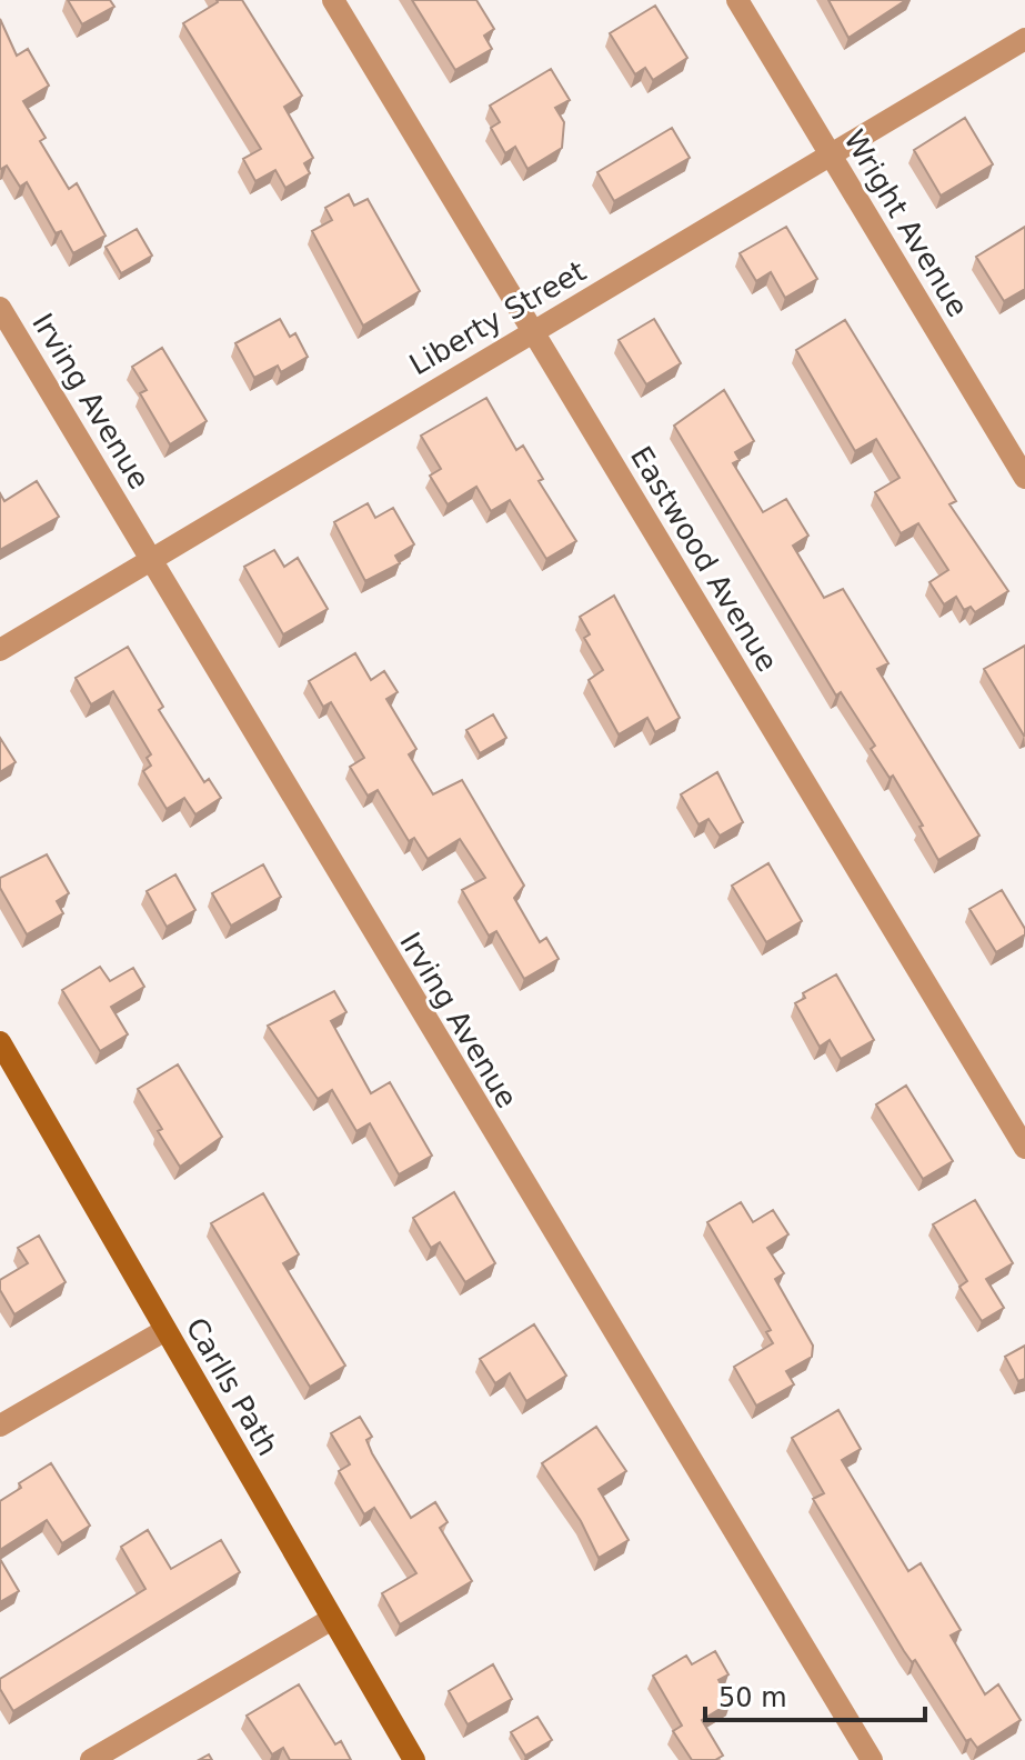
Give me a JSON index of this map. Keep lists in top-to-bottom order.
{
  "streets": {
    "street": [
      "Wright Avenue",
      "Liberty Street",
      "Irving Avenue",
      "Eastwood Avenue",
      "Carlls Path"
    ]
  },
  "crossings": [
    ["Wright Avenue", "Liberty Street"],
    ["Liberty Street", "Irving Avenue"],
    ["Liberty Street", "Eastwood Avenue"]
  ],
  "scale_bar": "50 m"
}
